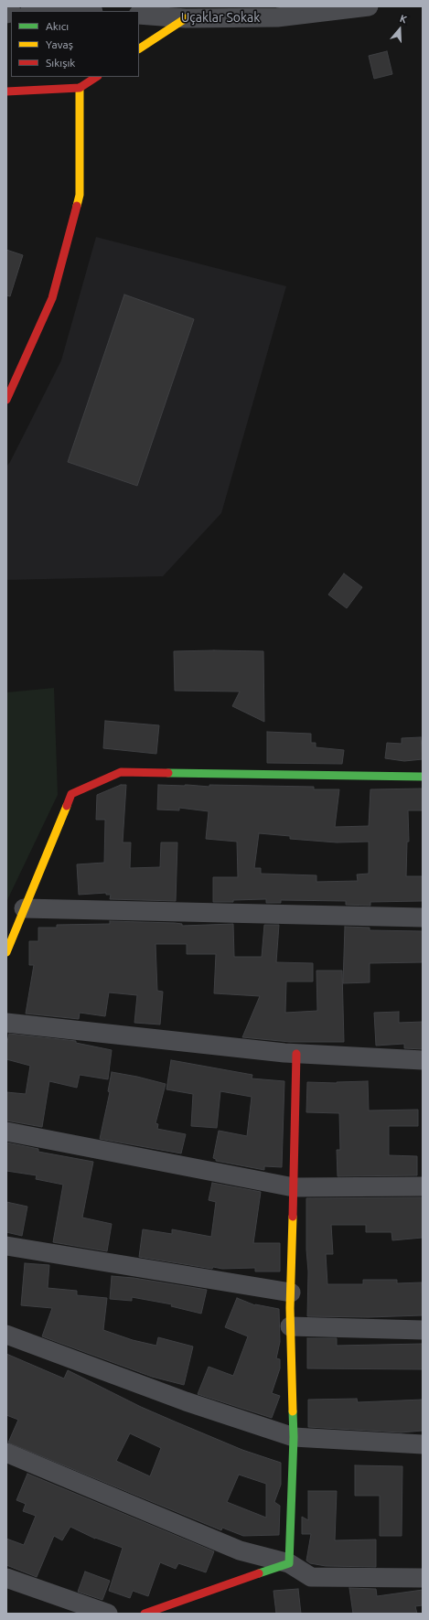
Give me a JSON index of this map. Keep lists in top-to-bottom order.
{
  "streets": {
    "street": ["Uçaklar Sokak"]
  },
  "legend": ["Akıcı", "Yavaş", "Sıkışık"],
  "north": "top"
}
